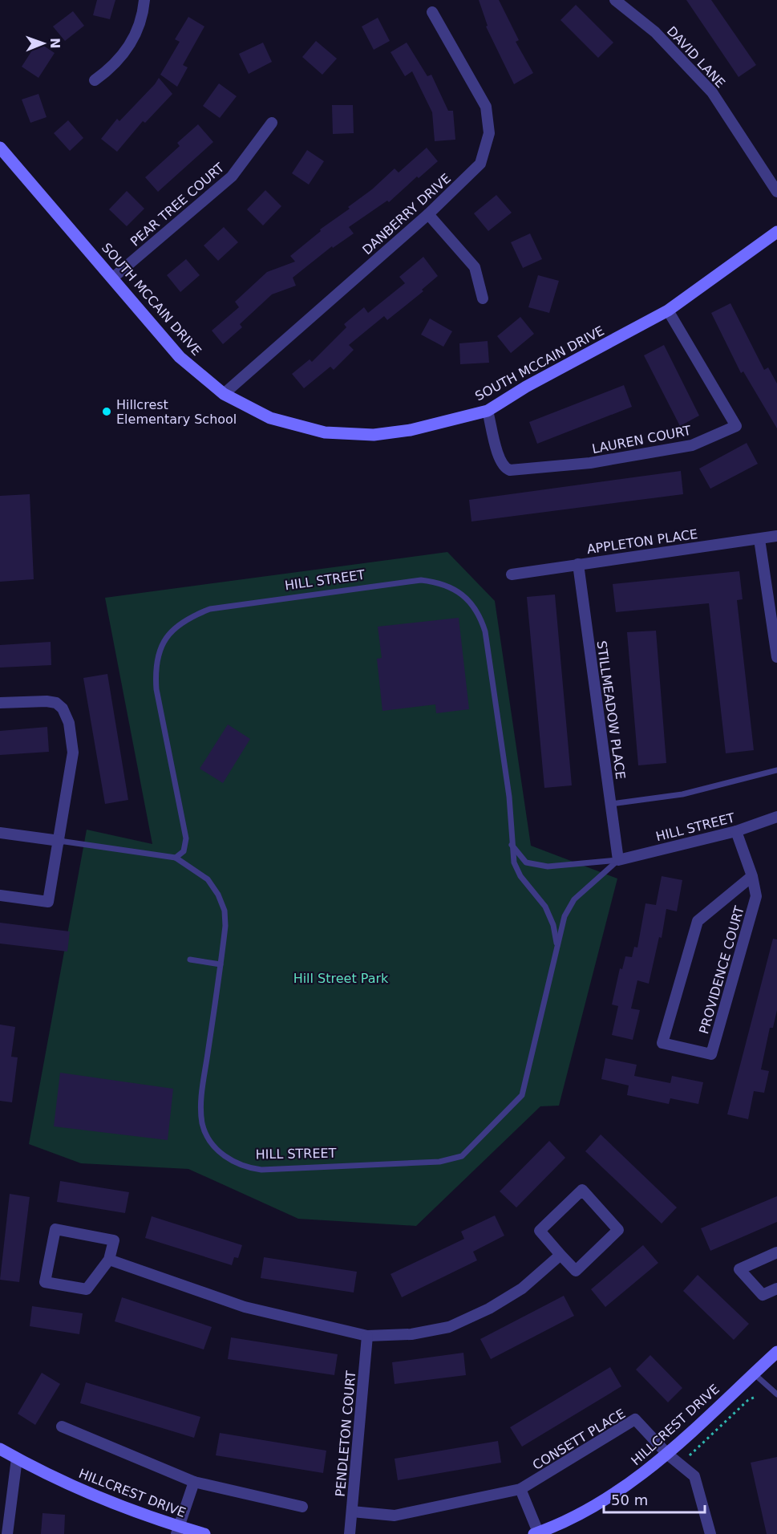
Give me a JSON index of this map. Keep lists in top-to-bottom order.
{
  "streets": {
    "street": [
      "DAVID LANE",
      "PEAR TREE COURT",
      "DANBERRY DRIVE",
      "SOUTH MCCAIN DRIVE",
      "LAUREN COURT",
      "APPLETON PLACE",
      "HILL STREET",
      "STILLMEADOW PLACE",
      "PROVIDENCE COURT",
      "HILLCREST DRIVE",
      "PENDLETON COURT",
      "CONSETT PLACE"
    ]
  },
  "crossings": [
    ["PEAR TREE COURT", "SOUTH MCCAIN DRIVE"],
    ["DANBERRY DRIVE", "SOUTH MCCAIN DRIVE"],
    ["SOUTH MCCAIN DRIVE", "LAUREN COURT"],
    ["APPLETON PLACE", "STILLMEADOW PLACE"],
    ["HILL STREET", "STILLMEADOW PLACE"],
    ["HILL STREET", "PROVIDENCE COURT"],
    ["HILLCREST DRIVE", "CONSETT PLACE"],
    ["PENDLETON COURT", "CONSETT PLACE"]
  ],
  "parks": ["Hill Street Park"],
  "places": ["Hillcrest Elementary School"],
  "scale_bar": "50 m",
  "north": "right"
}
